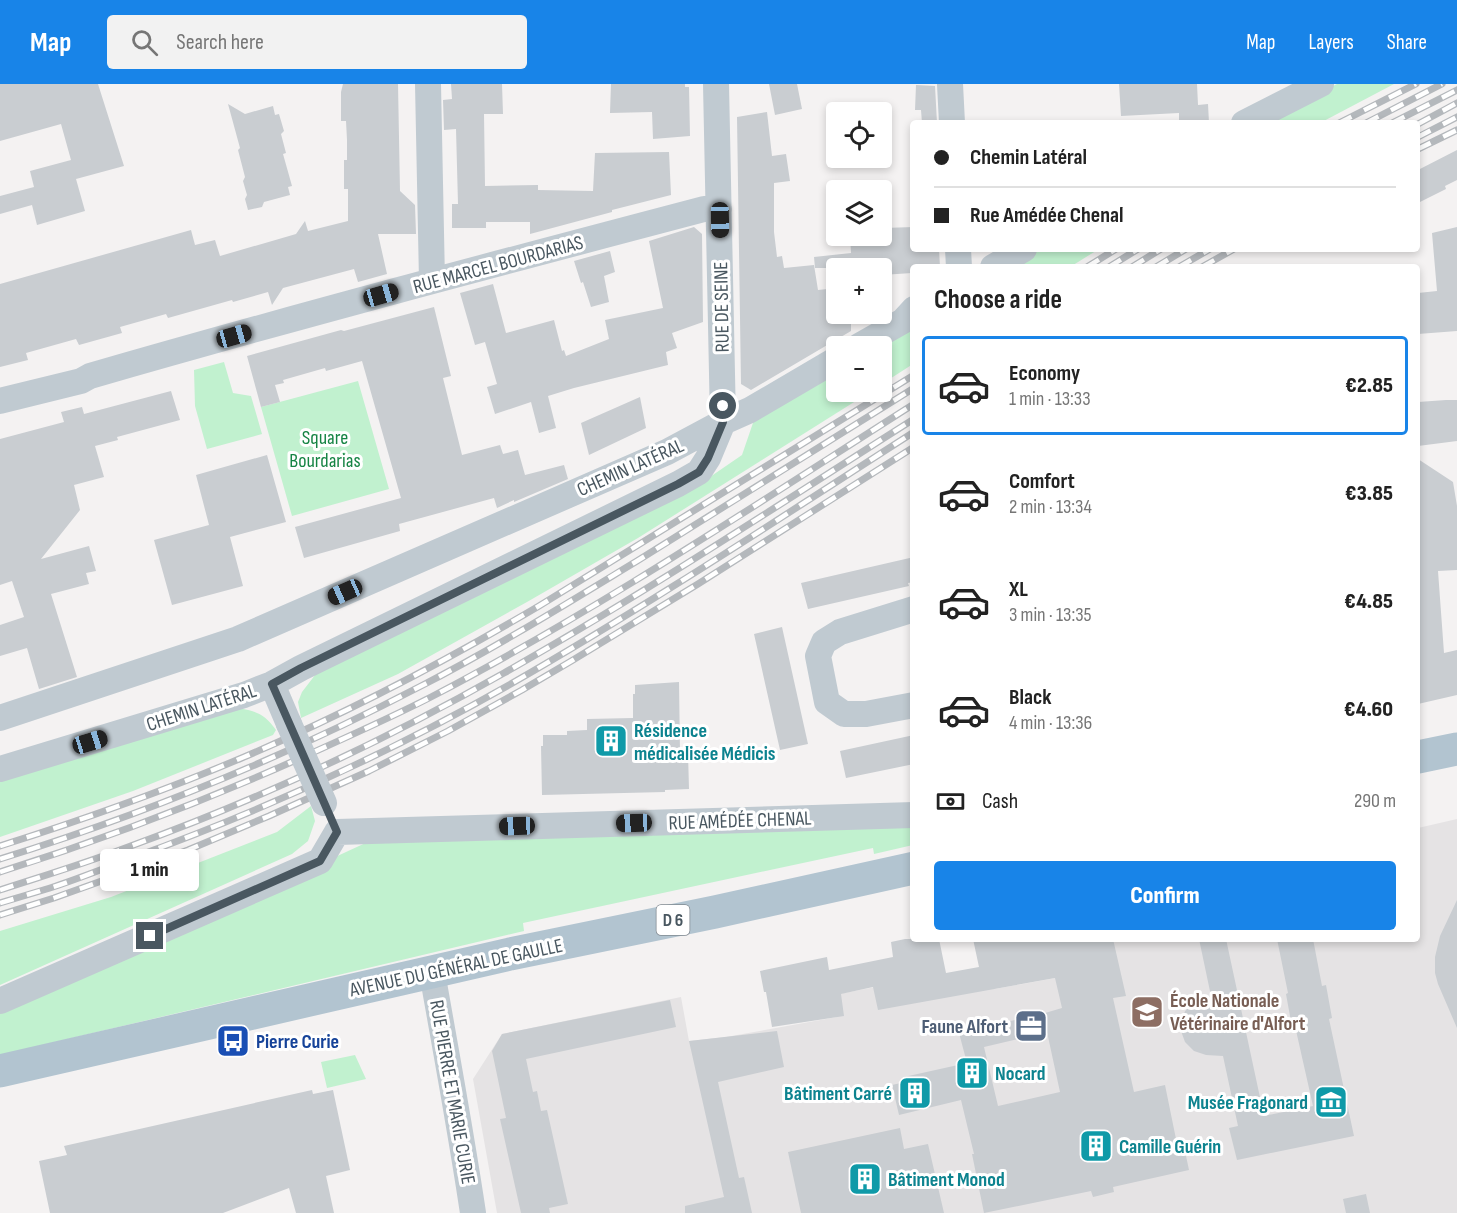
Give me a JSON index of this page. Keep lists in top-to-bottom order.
{
  "streets": {
    "main road": ["D 6", "AVENUE DU GÉNÉRAL DE GAULLE"],
    "street": [
      "RUE MARCEL BOURDARIAS",
      "RUE DE SEINE",
      "CHEMIN LATÉRAL",
      "RUE AMÉDÉE CHENAL",
      "RUE PIERRE ET MARIE CURIE"
    ]
  },
  "crossings": [
    ["RUE MARCEL BOURDARIAS", "RUE DE SEINE"],
    ["RUE DE SEINE", "CHEMIN LATÉRAL"],
    ["AVENUE DU GÉNÉRAL DE GAULLE", "RUE PIERRE ET MARIE CURIE"]
  ],
  "parks": ["Square Bourdarias"],
  "places": {
    "building": [
      "Résidence médicalisée Médicis",
      "Nocard",
      "Bâtiment Carré",
      "Camille Guérin",
      "Bâtiment Monod"
    ],
    "school or university": ["École Nationale Vétérinaire d'Alfort"],
    "office": ["Faune Alfort"],
    "bus stop": ["Pierre Curie"],
    "museum": ["Musée Fragonard"]
  },
  "page": {
    "header": "Map",
    "search": "Search here",
    "nav": ["Map", "Layers", "Share"],
    "map_buttons": ["+", "−"],
    "banner": ["Chemin Latéral", "Rue Amédée Chenal"],
    "heading": "Choose a ride",
    "list": [
      {
        "name": "Economy",
        "note": "1 min · 13:33",
        "value": "€2.85"
      },
      {
        "name": "Comfort",
        "note": "2 min · 13:34",
        "value": "€3.85"
      },
      {
        "name": "XL",
        "note": "3 min · 13:35",
        "value": "€4.85"
      },
      {
        "name": "Black",
        "note": "4 min · 13:36",
        "value": "€4.60"
      }
    ],
    "pay": ["Cash", "290 m"],
    "bubble": "1 min",
    "buttons": "Confirm"
  }
}
